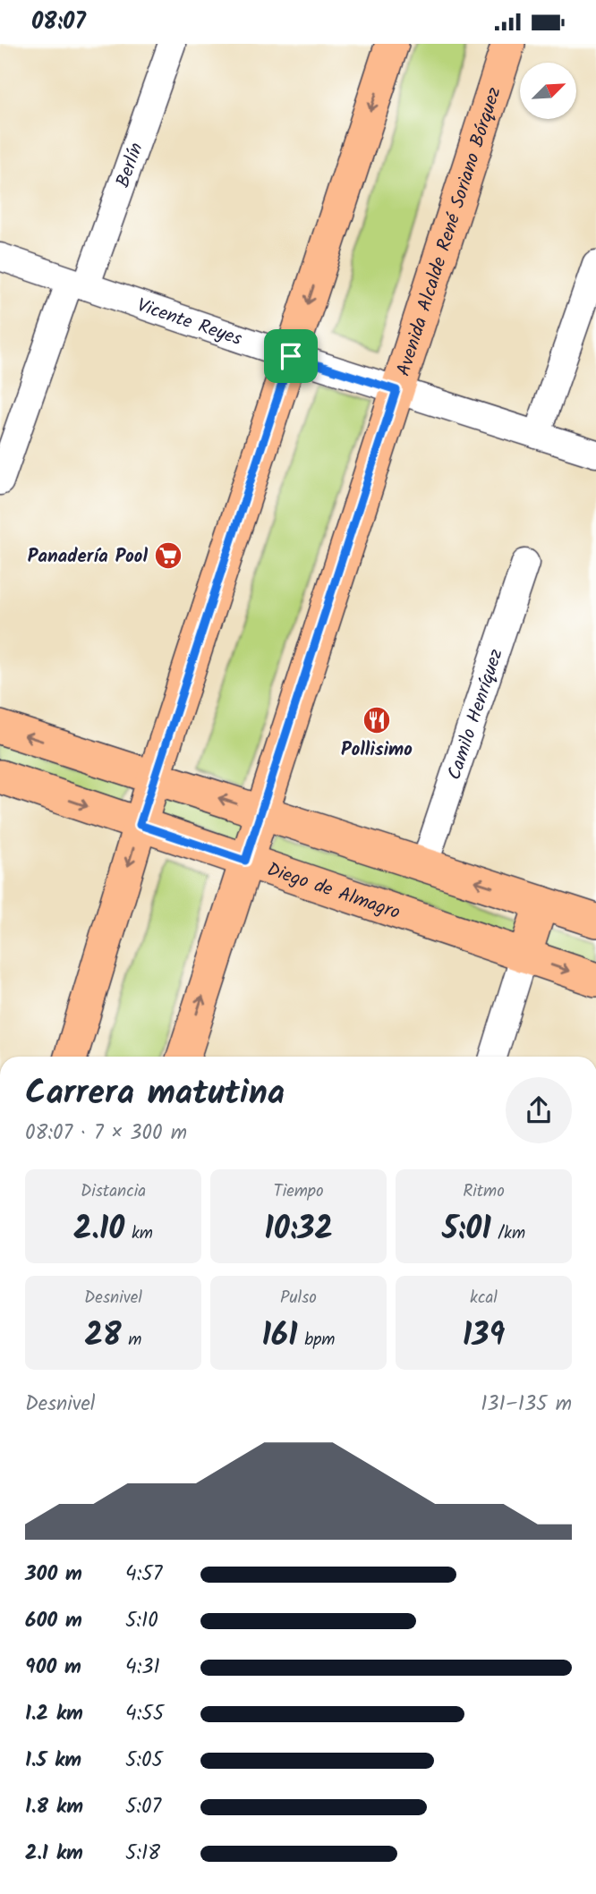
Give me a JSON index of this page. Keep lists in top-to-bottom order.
{
  "streets": {
    "main road": ["Avenida Alcalde René Soriano Bórquez", "Diego de Almagro"],
    "street": ["Berlín", "Vicente Reyes", "Camilo Henríquez"]
  },
  "crossings": [
    ["Berlín", "Vicente Reyes"],
    ["Avenida Alcalde René Soriano Bórquez", "Vicente Reyes"],
    ["Avenida Alcalde René Soriano Bórquez", "Diego de Almagro"]
  ],
  "places": {
    "supermarket": ["Panadería Pool"],
    "restaurant": ["Pollisimo"]
  },
  "north": "top right",
  "page": {
    "status": "08:07",
    "heading": ["Carrera matutina", "08:07 · 7 × 300 m"],
    "stats": [
      ["Distancia", "2.10 km"],
      ["Tiempo", "10:32"],
      ["Ritmo", "5:01 /km"],
      ["Desnivel", "28 m"],
      ["Pulso", "161 bpm"],
      ["kcal", "139"]
    ],
    "chart": ["Desnivel", "131–135 m"],
    "list": [
      {
        "name": "300 m",
        "note": "4:57"
      },
      {
        "name": "600 m",
        "note": "5:10"
      },
      {
        "name": "900 m",
        "note": "4:31"
      },
      {
        "name": "1.2 km",
        "note": "4:55"
      },
      {
        "name": "1.5 km",
        "note": "5:05"
      },
      {
        "name": "1.8 km",
        "note": "5:07"
      },
      {
        "name": "2.1 km",
        "note": "5:18"
      }
    ]
  }
}
